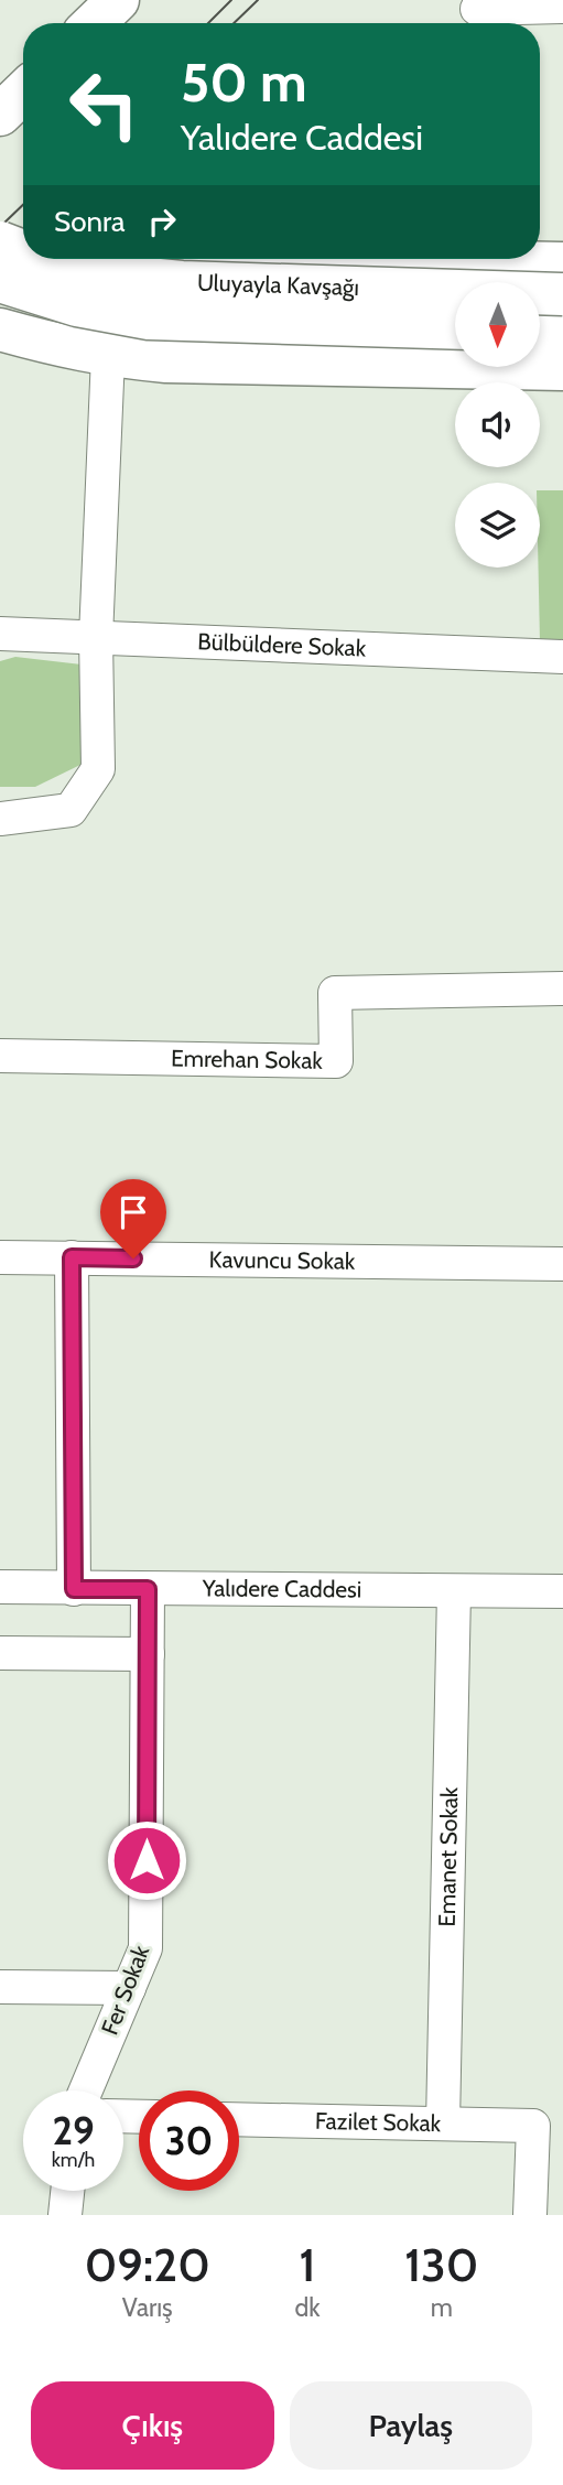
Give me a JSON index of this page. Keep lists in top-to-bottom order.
{
  "streets": {
    "main road": ["Uluyayla Kavşağı"],
    "street": [
      "Bülbüldere Sokak",
      "Emrehan Sokak",
      "Kavuncu Sokak",
      "Yalıdere Caddesi",
      "Emanet Sokak",
      "Fer Sokak",
      "Fazilet Sokak"
    ]
  },
  "crossings": [
    ["Yalıdere Caddesi", "Emanet Sokak"],
    ["Yalıdere Caddesi", "Fer Sokak"],
    ["Emanet Sokak", "Fazilet Sokak"]
  ],
  "north": "bottom",
  "page": {
    "turn": ["50 m", "Yalıdere Caddesi"],
    "then": "Sonra",
    "speed": "29 km/h",
    "limit": "30",
    "eta": [
      "09:20",
      "Varış",
      "1",
      "dk",
      "130",
      "m"
    ],
    "buttons": ["Çıkış", "Paylaş"]
  }
}
